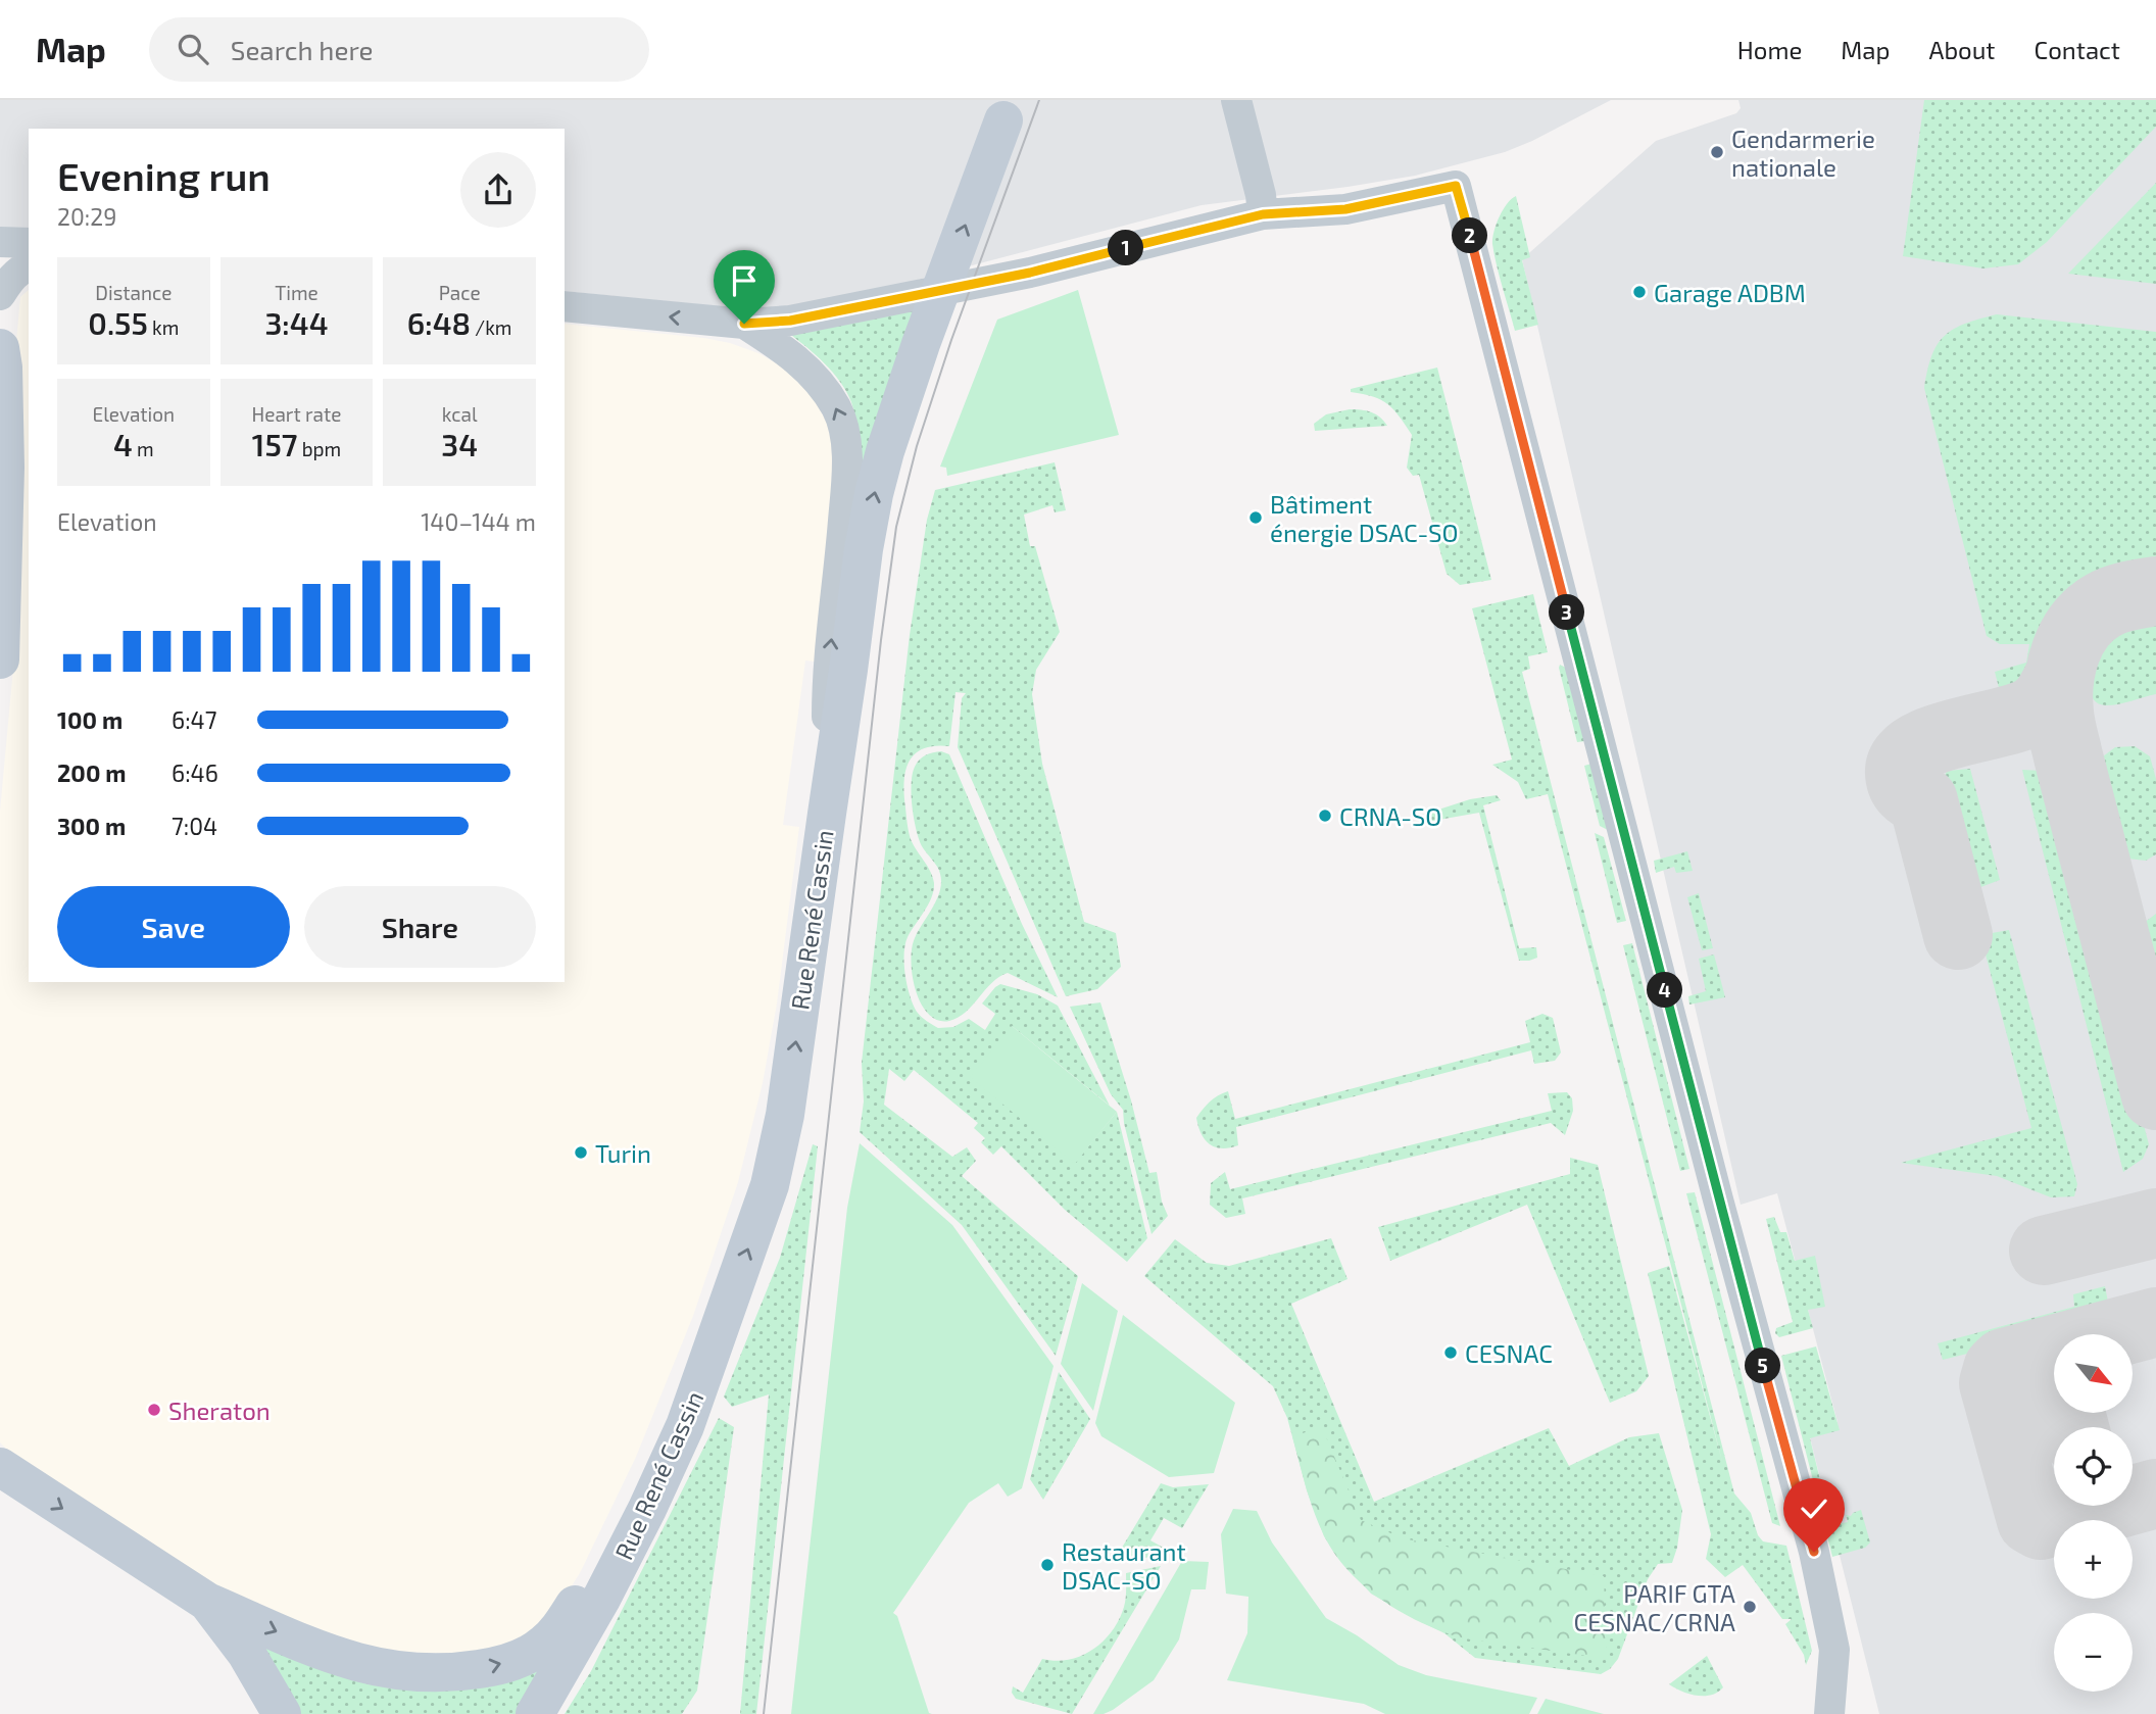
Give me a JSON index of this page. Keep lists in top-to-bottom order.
{
  "streets": {
    "street": ["Rue René Cassin"]
  },
  "one_way": ["Rue René Cassin"],
  "places": [
    "Gendarmerie nationale",
    "Garage ADBM",
    "Bâtiment énergie DSAC-SO",
    "CRNA-SO",
    "Turin",
    "CESNAC",
    "Sheraton",
    "Restaurant DSAC-SO",
    "PARIF GTA CESNAC/CRNA"
  ],
  "north": "bottom right",
  "page": {
    "header": "Map",
    "search": "Search here",
    "nav": [
      "Home",
      "Map",
      "About",
      "Contact"
    ],
    "heading": ["Evening run", "20:29"],
    "pins": [
      "2",
      "1",
      "3",
      "4",
      "5"
    ],
    "stats": [
      ["Distance", "0.55 km"],
      ["Time", "3:44"],
      ["Pace", "6:48 /km"],
      ["Elevation", "4 m"],
      ["Heart rate", "157 bpm"],
      ["kcal", "34"]
    ],
    "chart": ["Elevation", "140–144 m"],
    "list": [
      {
        "name": "100 m",
        "note": "6:47"
      },
      {
        "name": "200 m",
        "note": "6:46"
      },
      {
        "name": "300 m",
        "note": "7:04"
      }
    ],
    "buttons": ["Save", "Share"],
    "map_buttons": ["+", "−"]
  }
}
